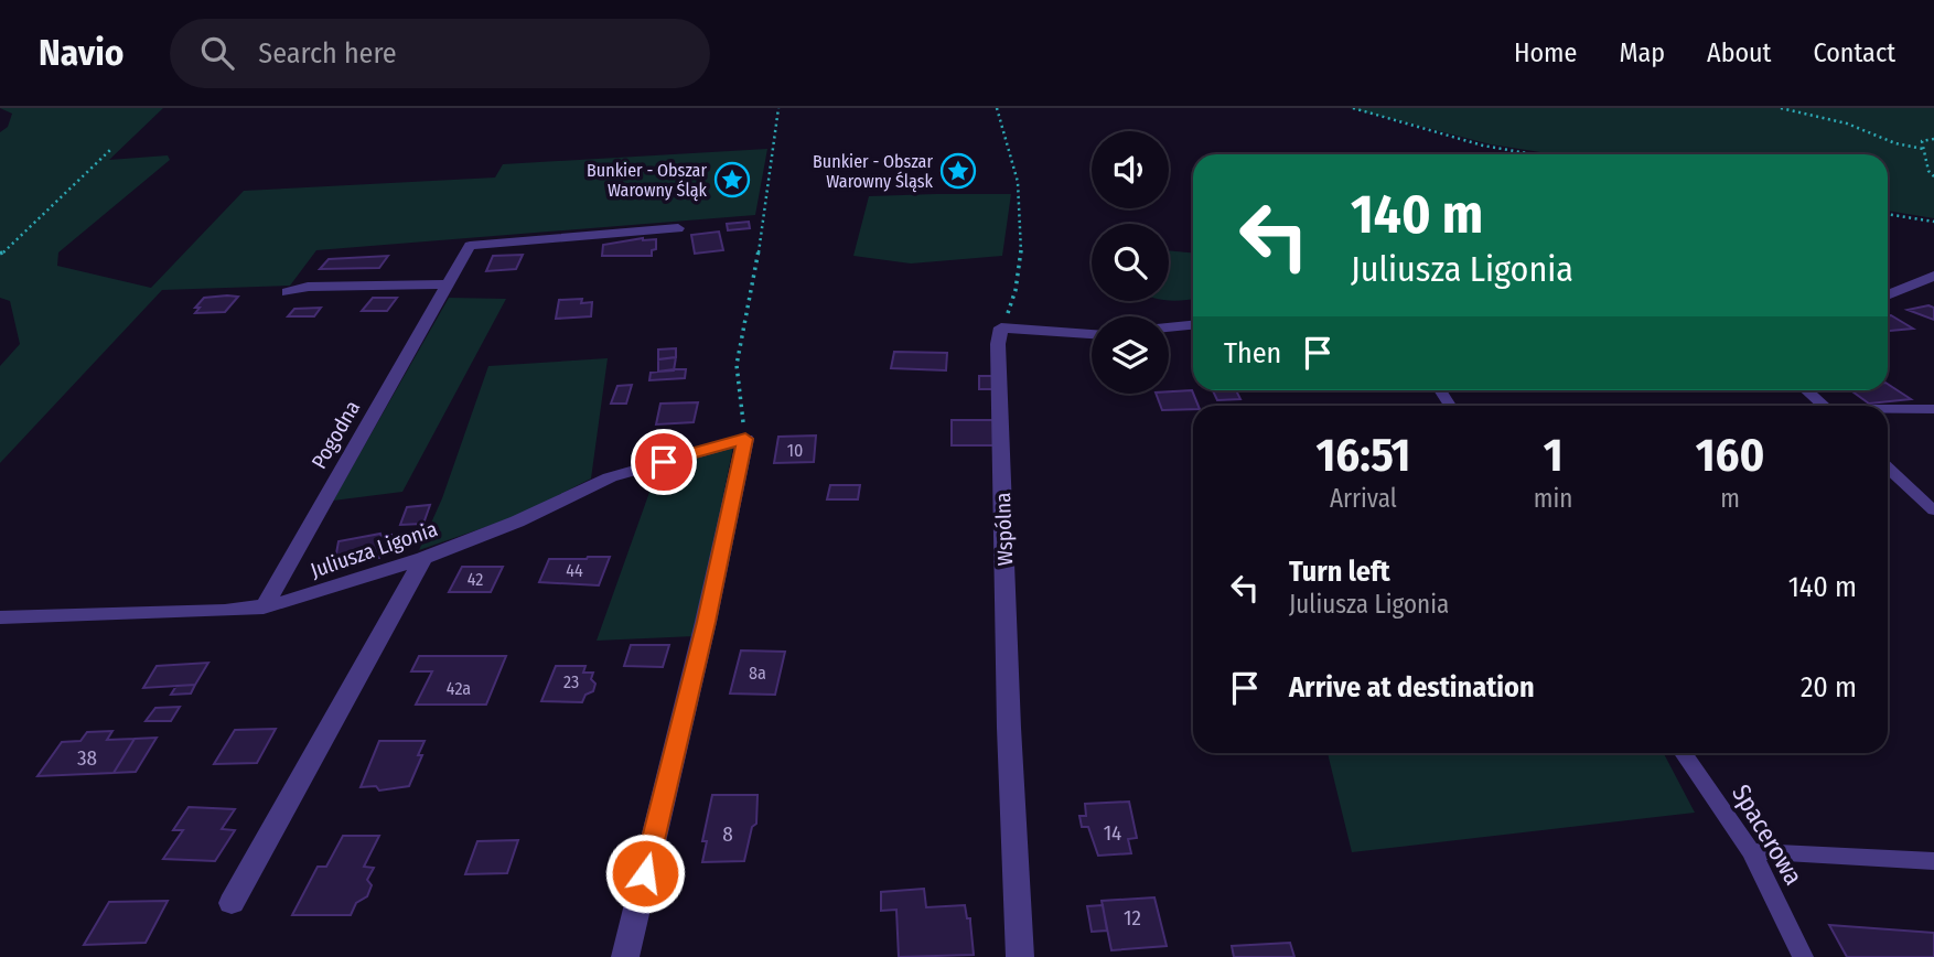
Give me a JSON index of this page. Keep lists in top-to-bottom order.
{
  "streets": {
    "street": ["Pogodna", "Wspólna", "Juliusza Ligonia"],
    "lane": ["Spacerowa"]
  },
  "crossings": [
    ["Pogodna", "Juliusza Ligonia"]
  ],
  "places": {
    "place": ["Bunkier - Obszar Warowny Śląsk", "Bunkier - Obszar Warowny Śląk"]
  },
  "house_numbers": [
    "10",
    "44",
    "42",
    "8a",
    "23",
    "42a",
    "38",
    "14",
    "8",
    "12"
  ],
  "page": {
    "header": "Navio",
    "search": "Search here",
    "nav": [
      "Home",
      "Map",
      "About",
      "Contact"
    ],
    "turn": ["140 m", "Juliusza Ligonia"],
    "then": "Then",
    "eta": [
      "16:51",
      "Arrival",
      "1",
      "min",
      "160",
      "m"
    ],
    "list": [
      {
        "name": "Turn left",
        "note": "Juliusza Ligonia",
        "value": "140 m"
      },
      {
        "name": "Arrive at destination",
        "value": "20 m"
      }
    ]
  }
}
